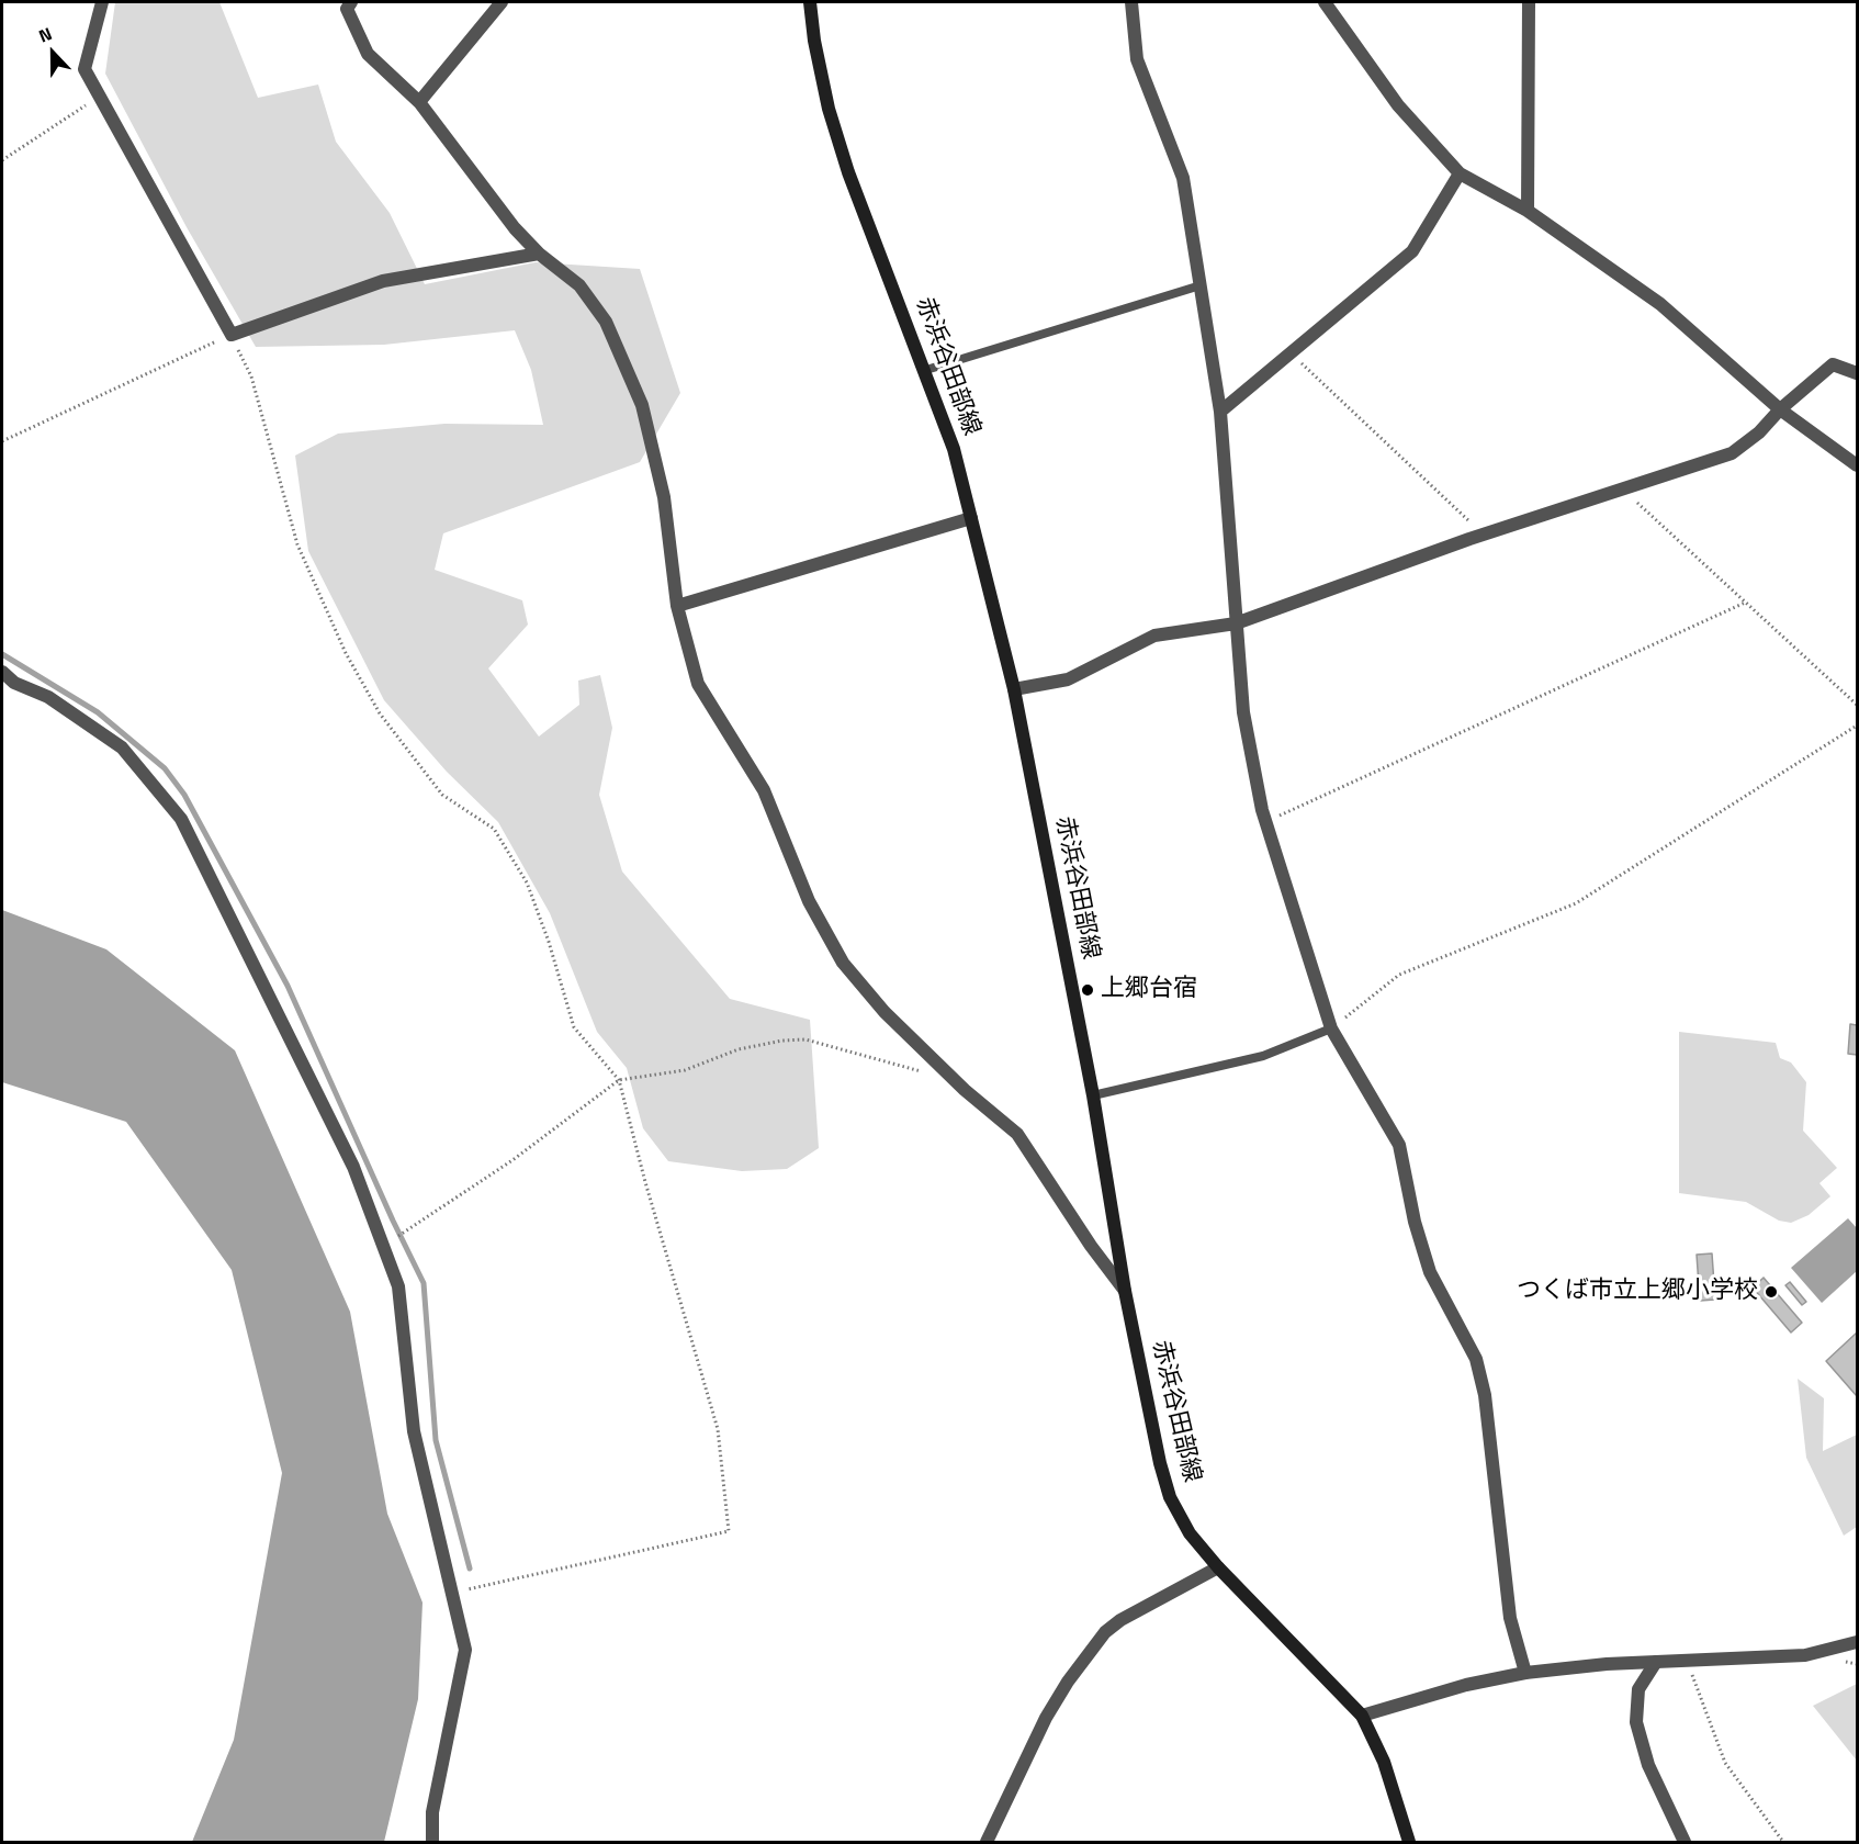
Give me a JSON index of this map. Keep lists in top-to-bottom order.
{
  "streets": {
    "main road": ["赤浜谷田部線"]
  },
  "places": ["上郷台宿", "つくば市立上郷小学校"],
  "north": "top"
}
